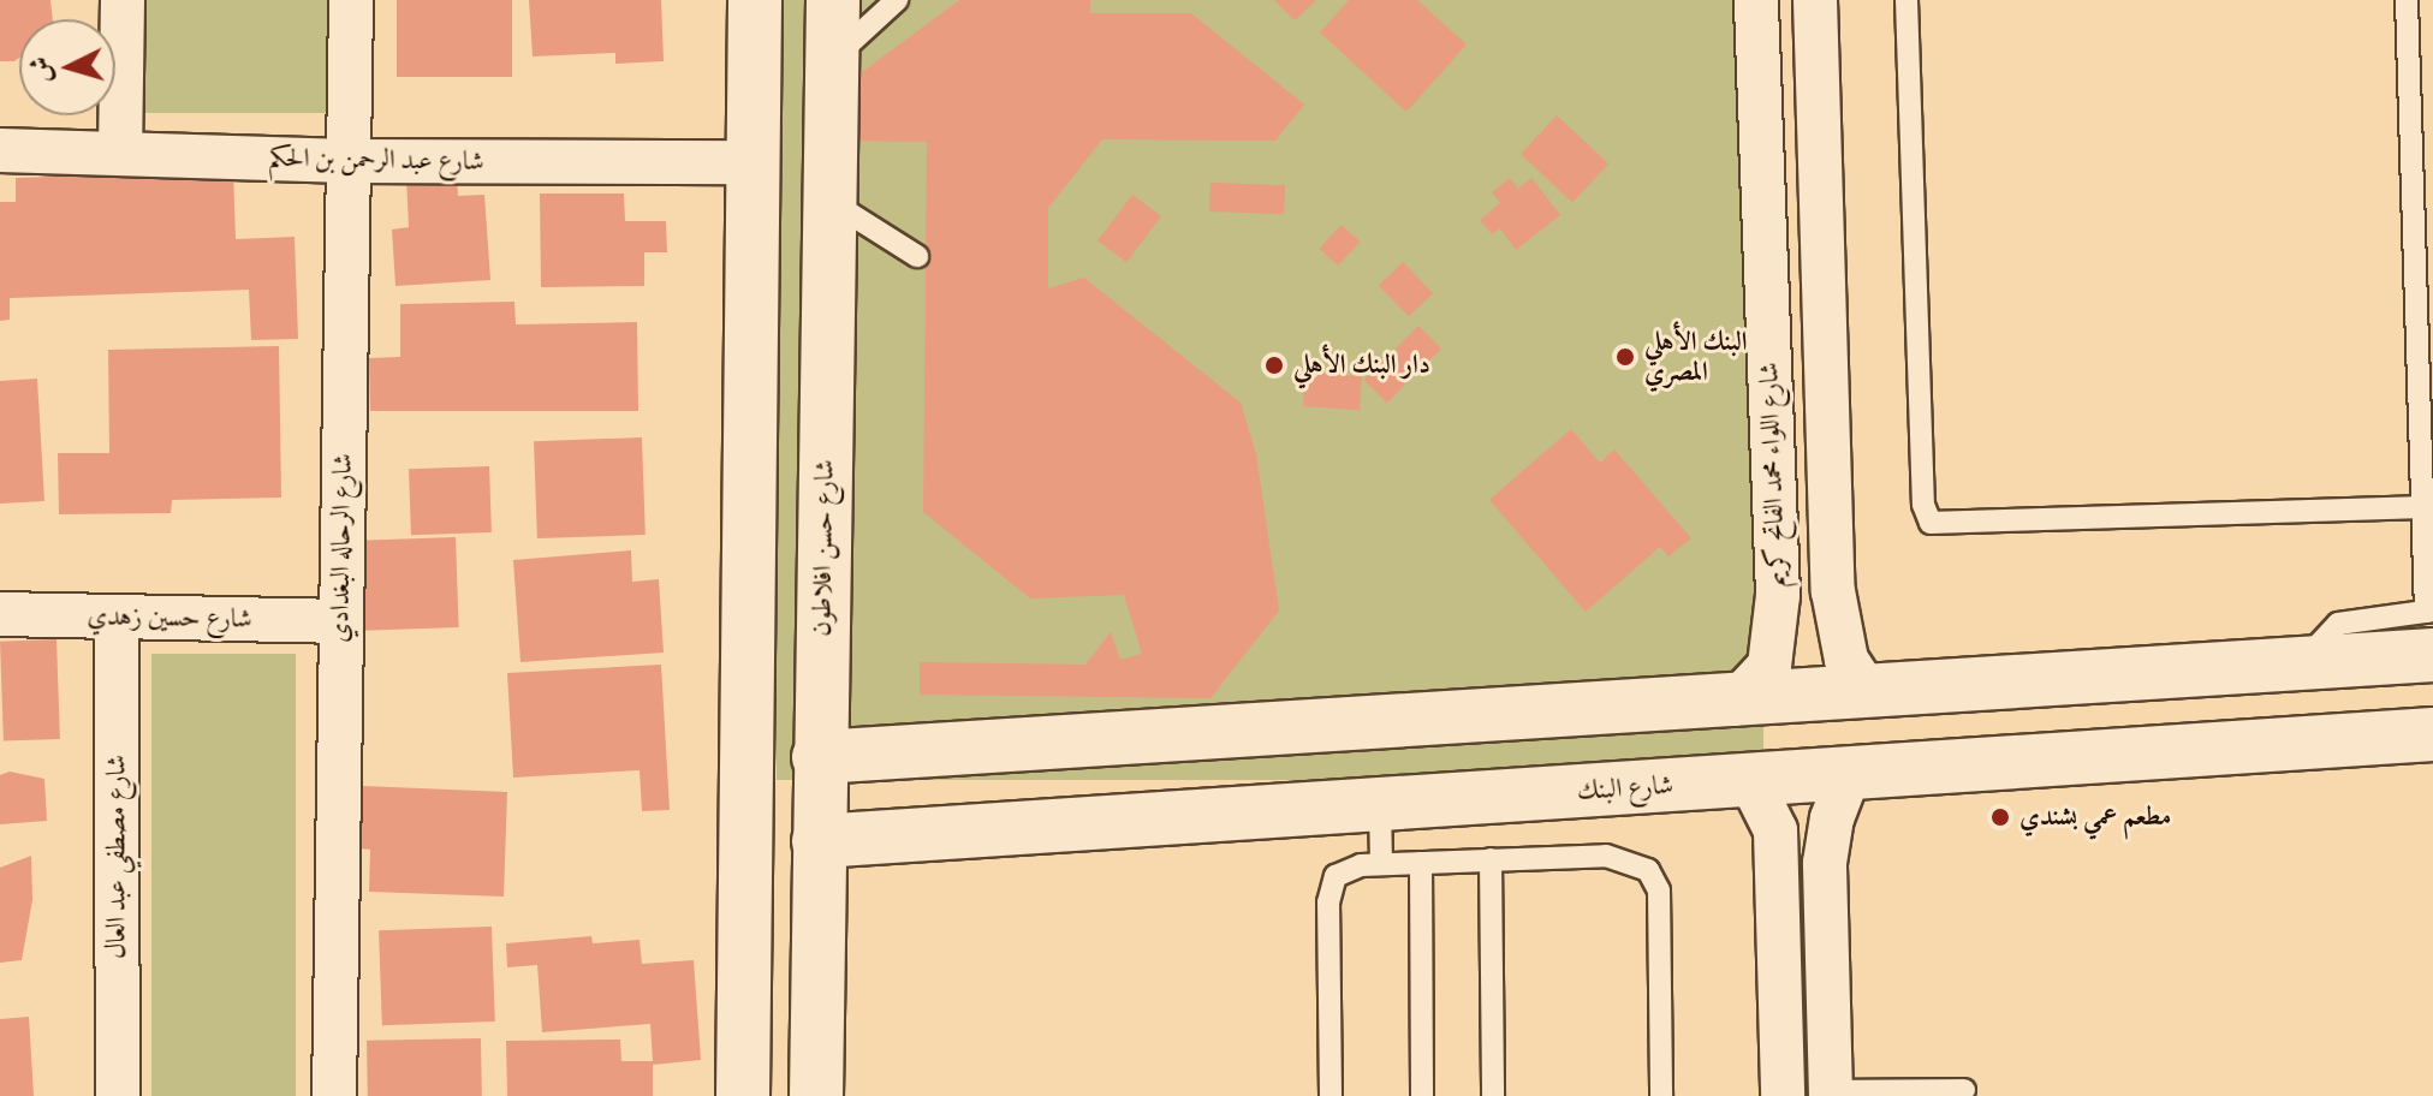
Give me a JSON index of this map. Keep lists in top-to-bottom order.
{
  "streets": {
    "street": [
      "شارع عبد الرحمن بن الحكم",
      "شارع اللواء محمد الفاتح كريم",
      "شارع الرحاله البغدادي",
      "شارع حسن افلاطون",
      "شارع حسين زهدي",
      "شارع البنك",
      "شارع مصطفي عبد العال"
    ]
  },
  "crossings": [
    ["شارع عبد الرحمن بن الحكم", "شارع الرحاله البغدادي"],
    ["شارع الرحاله البغدادي", "شارع حسين زهدي"],
    ["شارع حسن افلاطون", "شارع البنك"],
    ["شارع حسين زهدي", "شارع مصطفي عبد العال"]
  ],
  "places": ["البنك الأهلي المصري", "دار البنك الأهلي", "مطعم عمي بشندي"],
  "north": "left"
}
